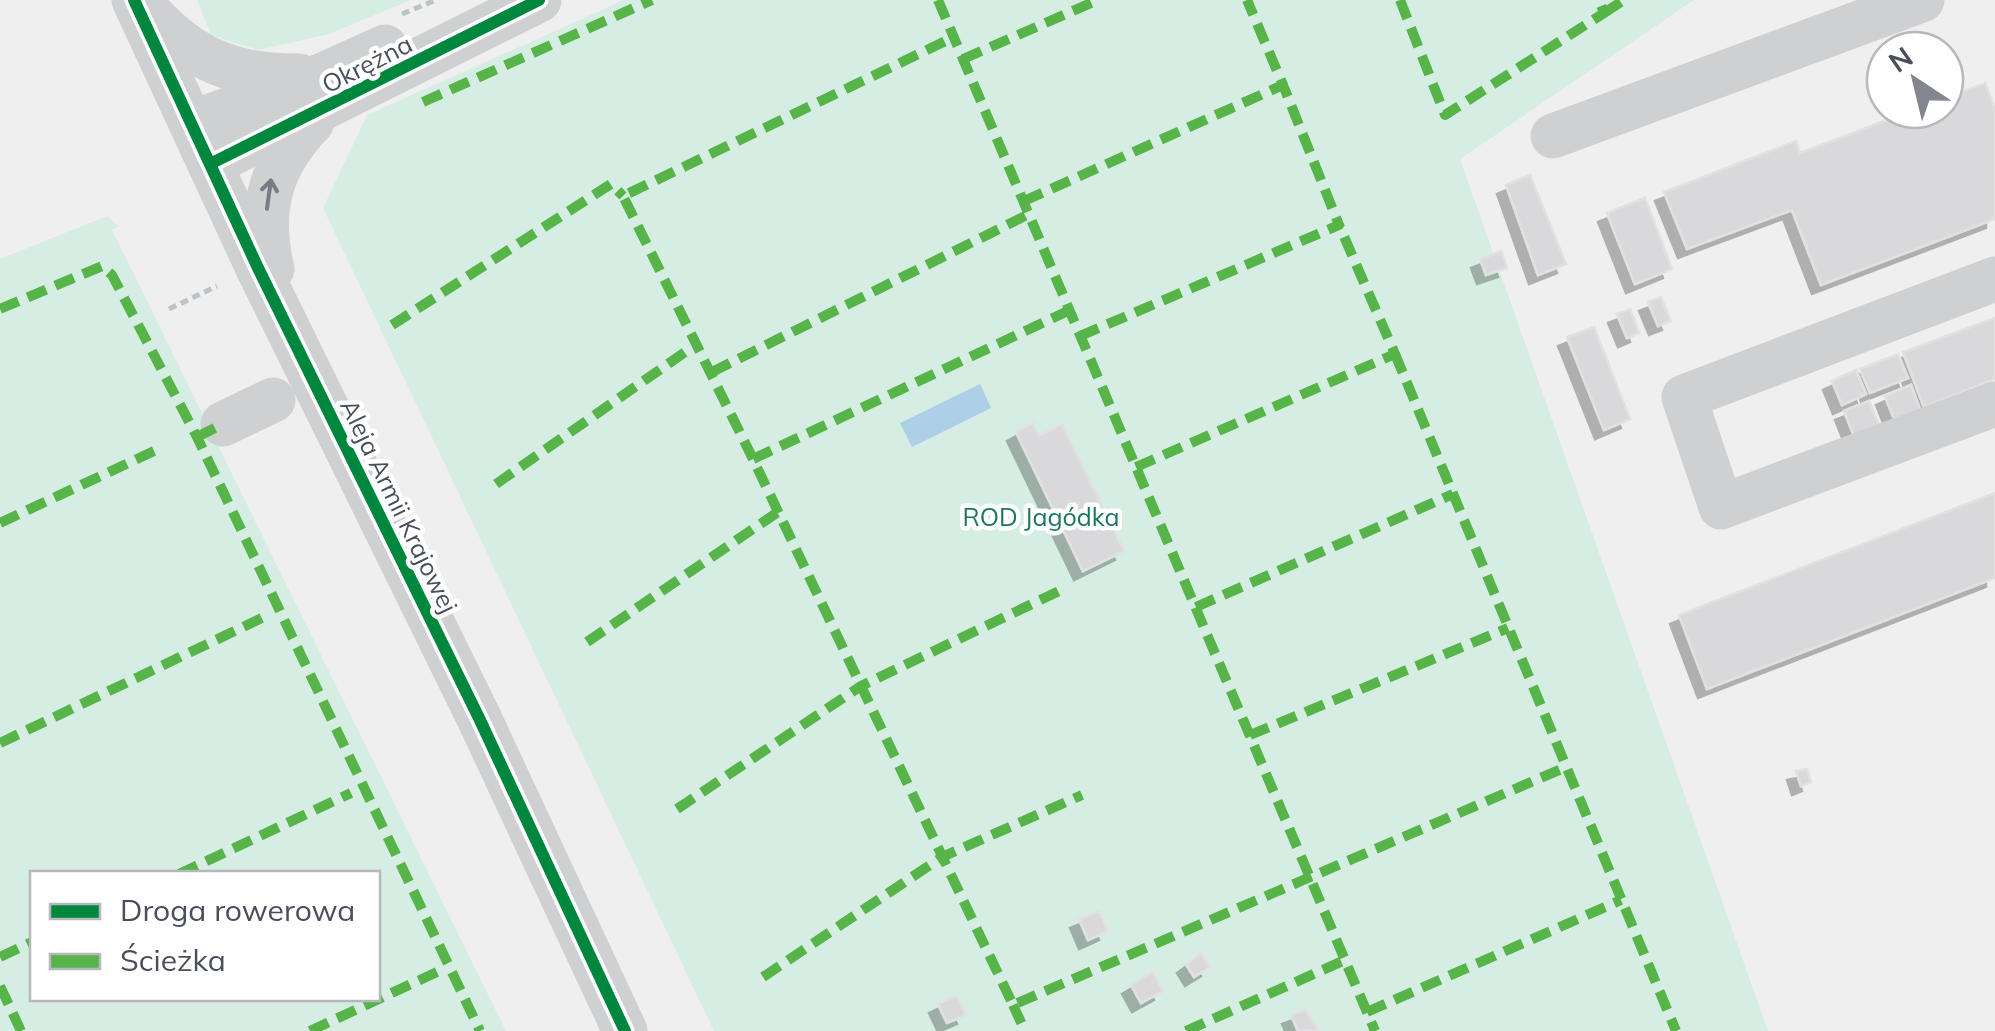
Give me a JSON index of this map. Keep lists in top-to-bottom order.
{
  "streets": {
    "street": ["Okrężna", "Aleja Armii Krajowej"]
  },
  "crossings": [
    ["Okrężna", "Aleja Armii Krajowej"]
  ],
  "parks": ["ROD Jagódka"],
  "legend": ["Droga rowerowa", "Ścieżka"],
  "north": "top left"
}
